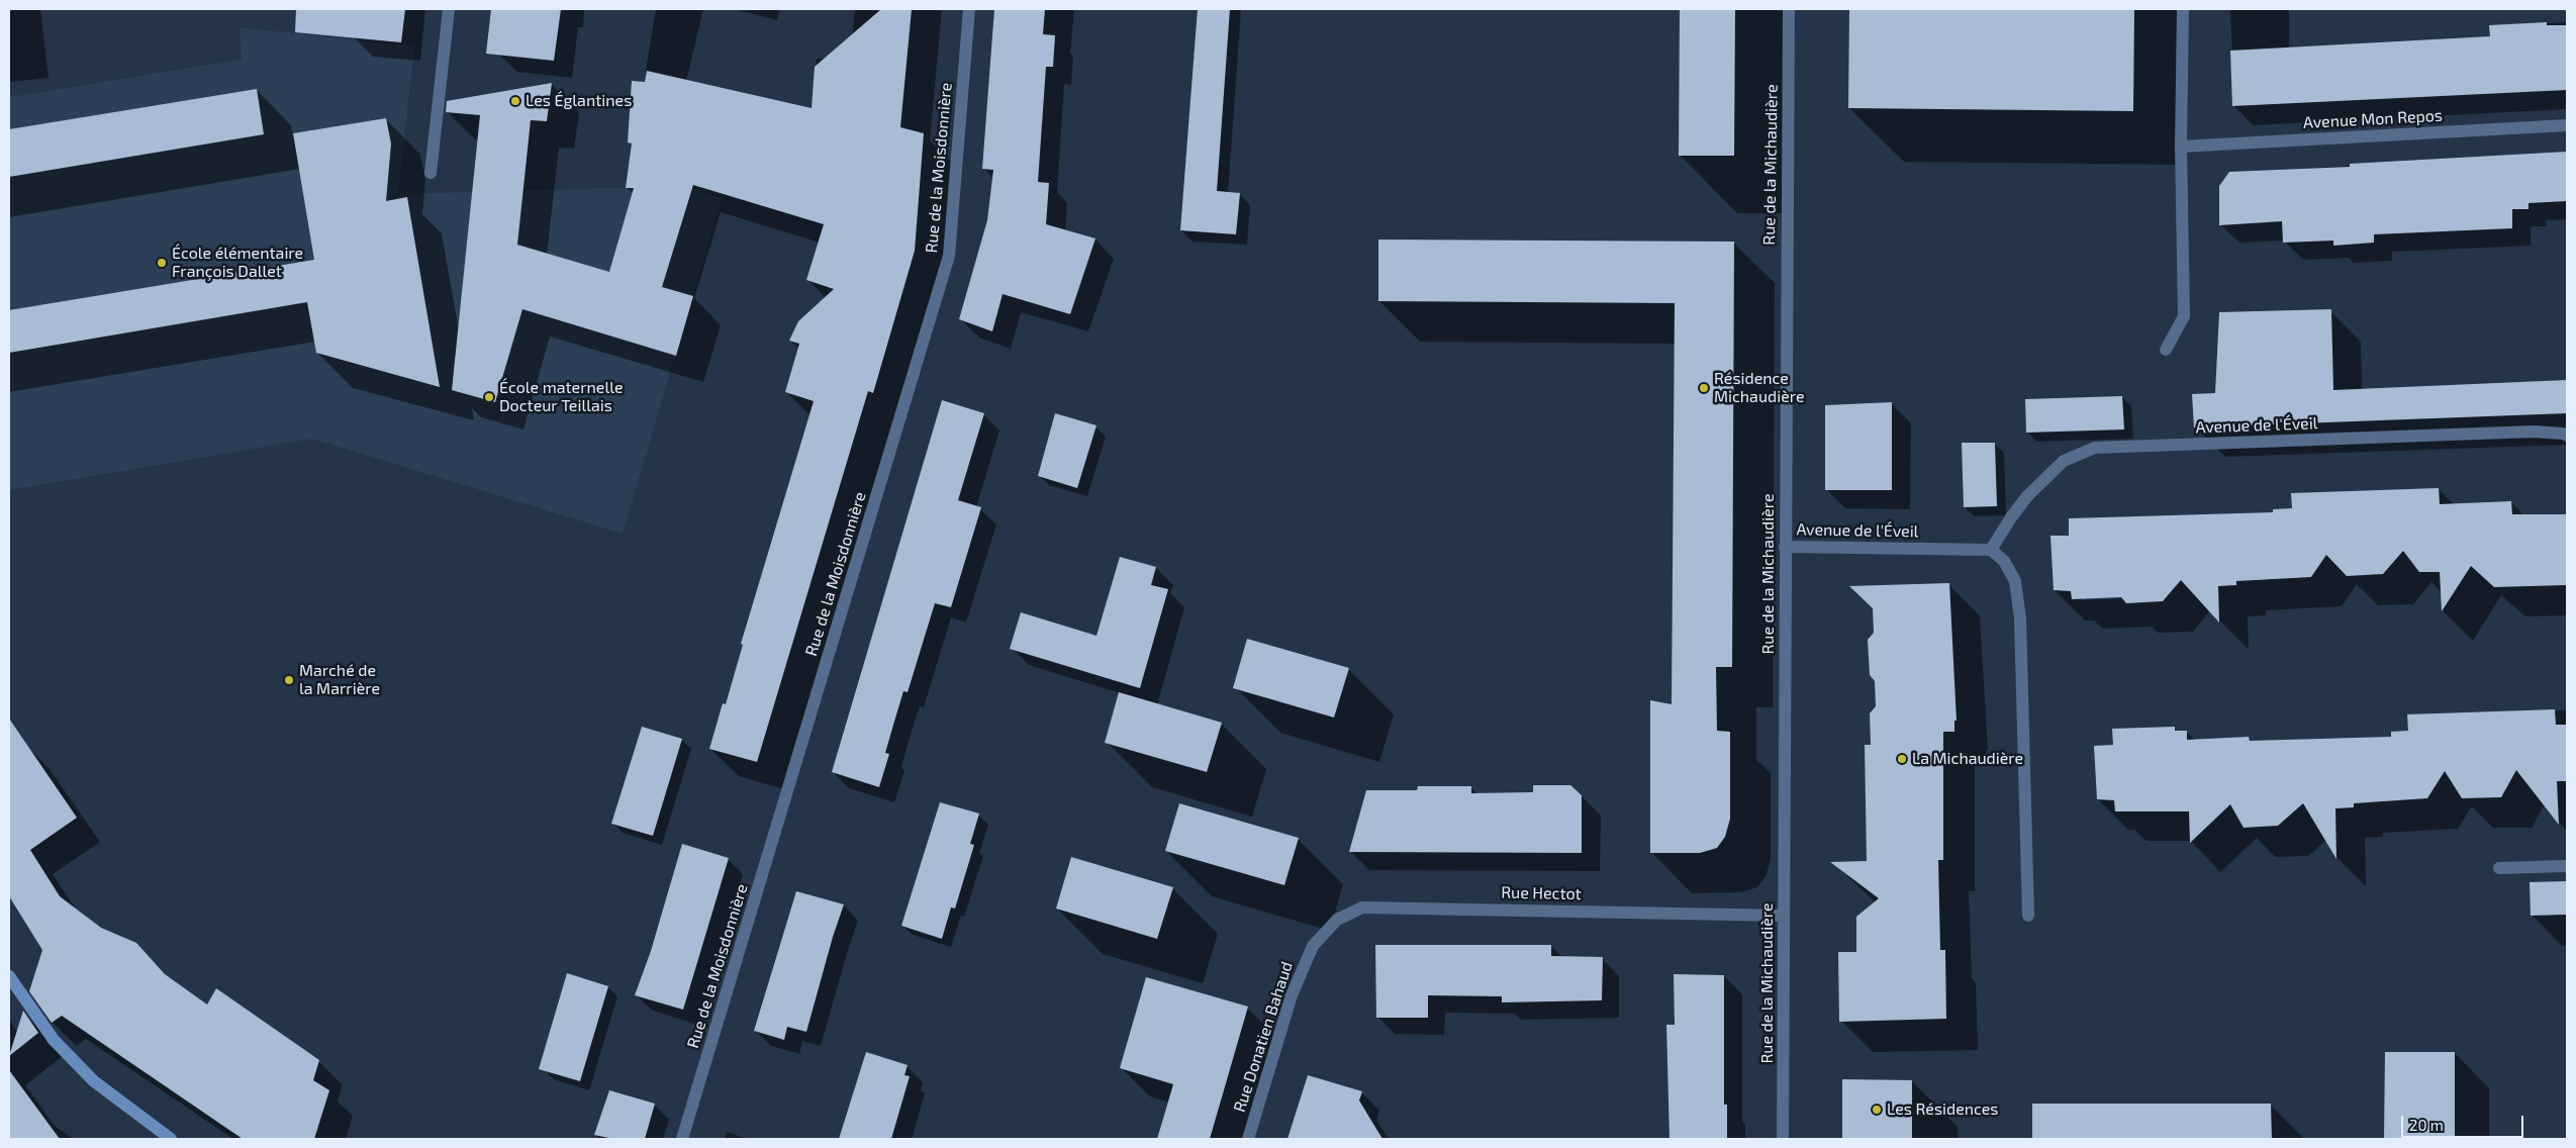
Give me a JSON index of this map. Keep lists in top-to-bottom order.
{
  "streets": {
    "street": [
      "Avenue Mon Repos",
      "Rue de la Michaudière",
      "Rue de la Moisdonnière",
      "Avenue de l'Éveil",
      "Rue Hectot",
      "Rue Donatien Bahaud"
    ]
  },
  "crossings": [
    ["Rue de la Michaudière", "Avenue de l'Éveil"],
    ["Rue de la Michaudière", "Rue Hectot"],
    ["Rue Hectot", "Rue Donatien Bahaud"]
  ],
  "places": [
    "Les Églantines",
    "École élémentaire François Dallet",
    "Résidence Michaudière",
    "École maternelle Docteur Teillais",
    "Marché de la Marrière",
    "La Michaudière",
    "Les Résidences"
  ],
  "scale_bar": "20 m"
}
